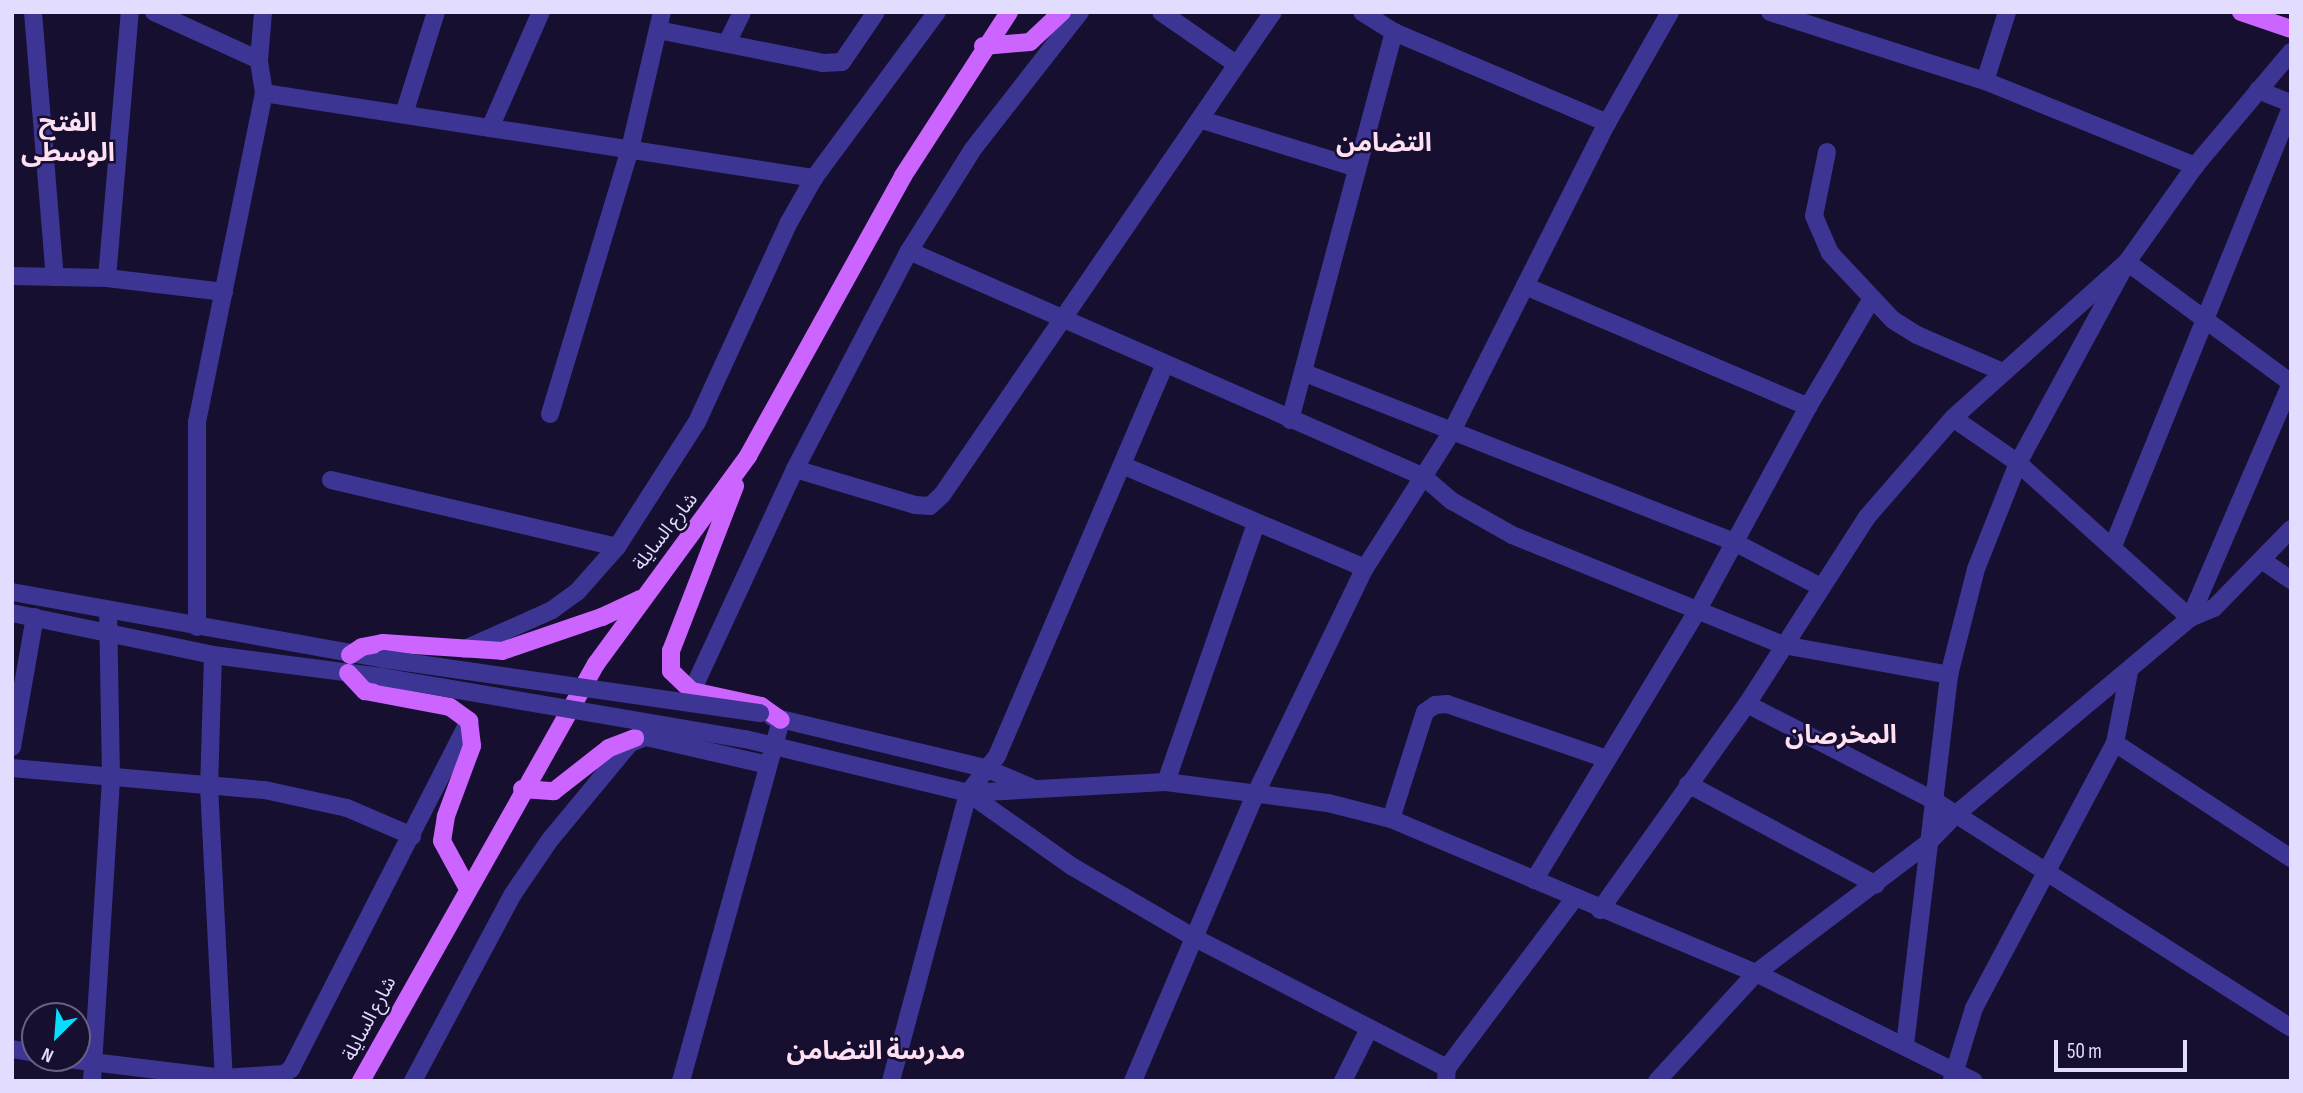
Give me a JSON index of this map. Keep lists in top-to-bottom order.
{
  "streets": {
    "main road": ["شارع السايلة"]
  },
  "districts": [
    "الفتح الوسطى",
    "التضامن",
    "المخرصان",
    "مدرسة التضامن"
  ],
  "scale_bar": "50 m",
  "north": "bottom left"
}
